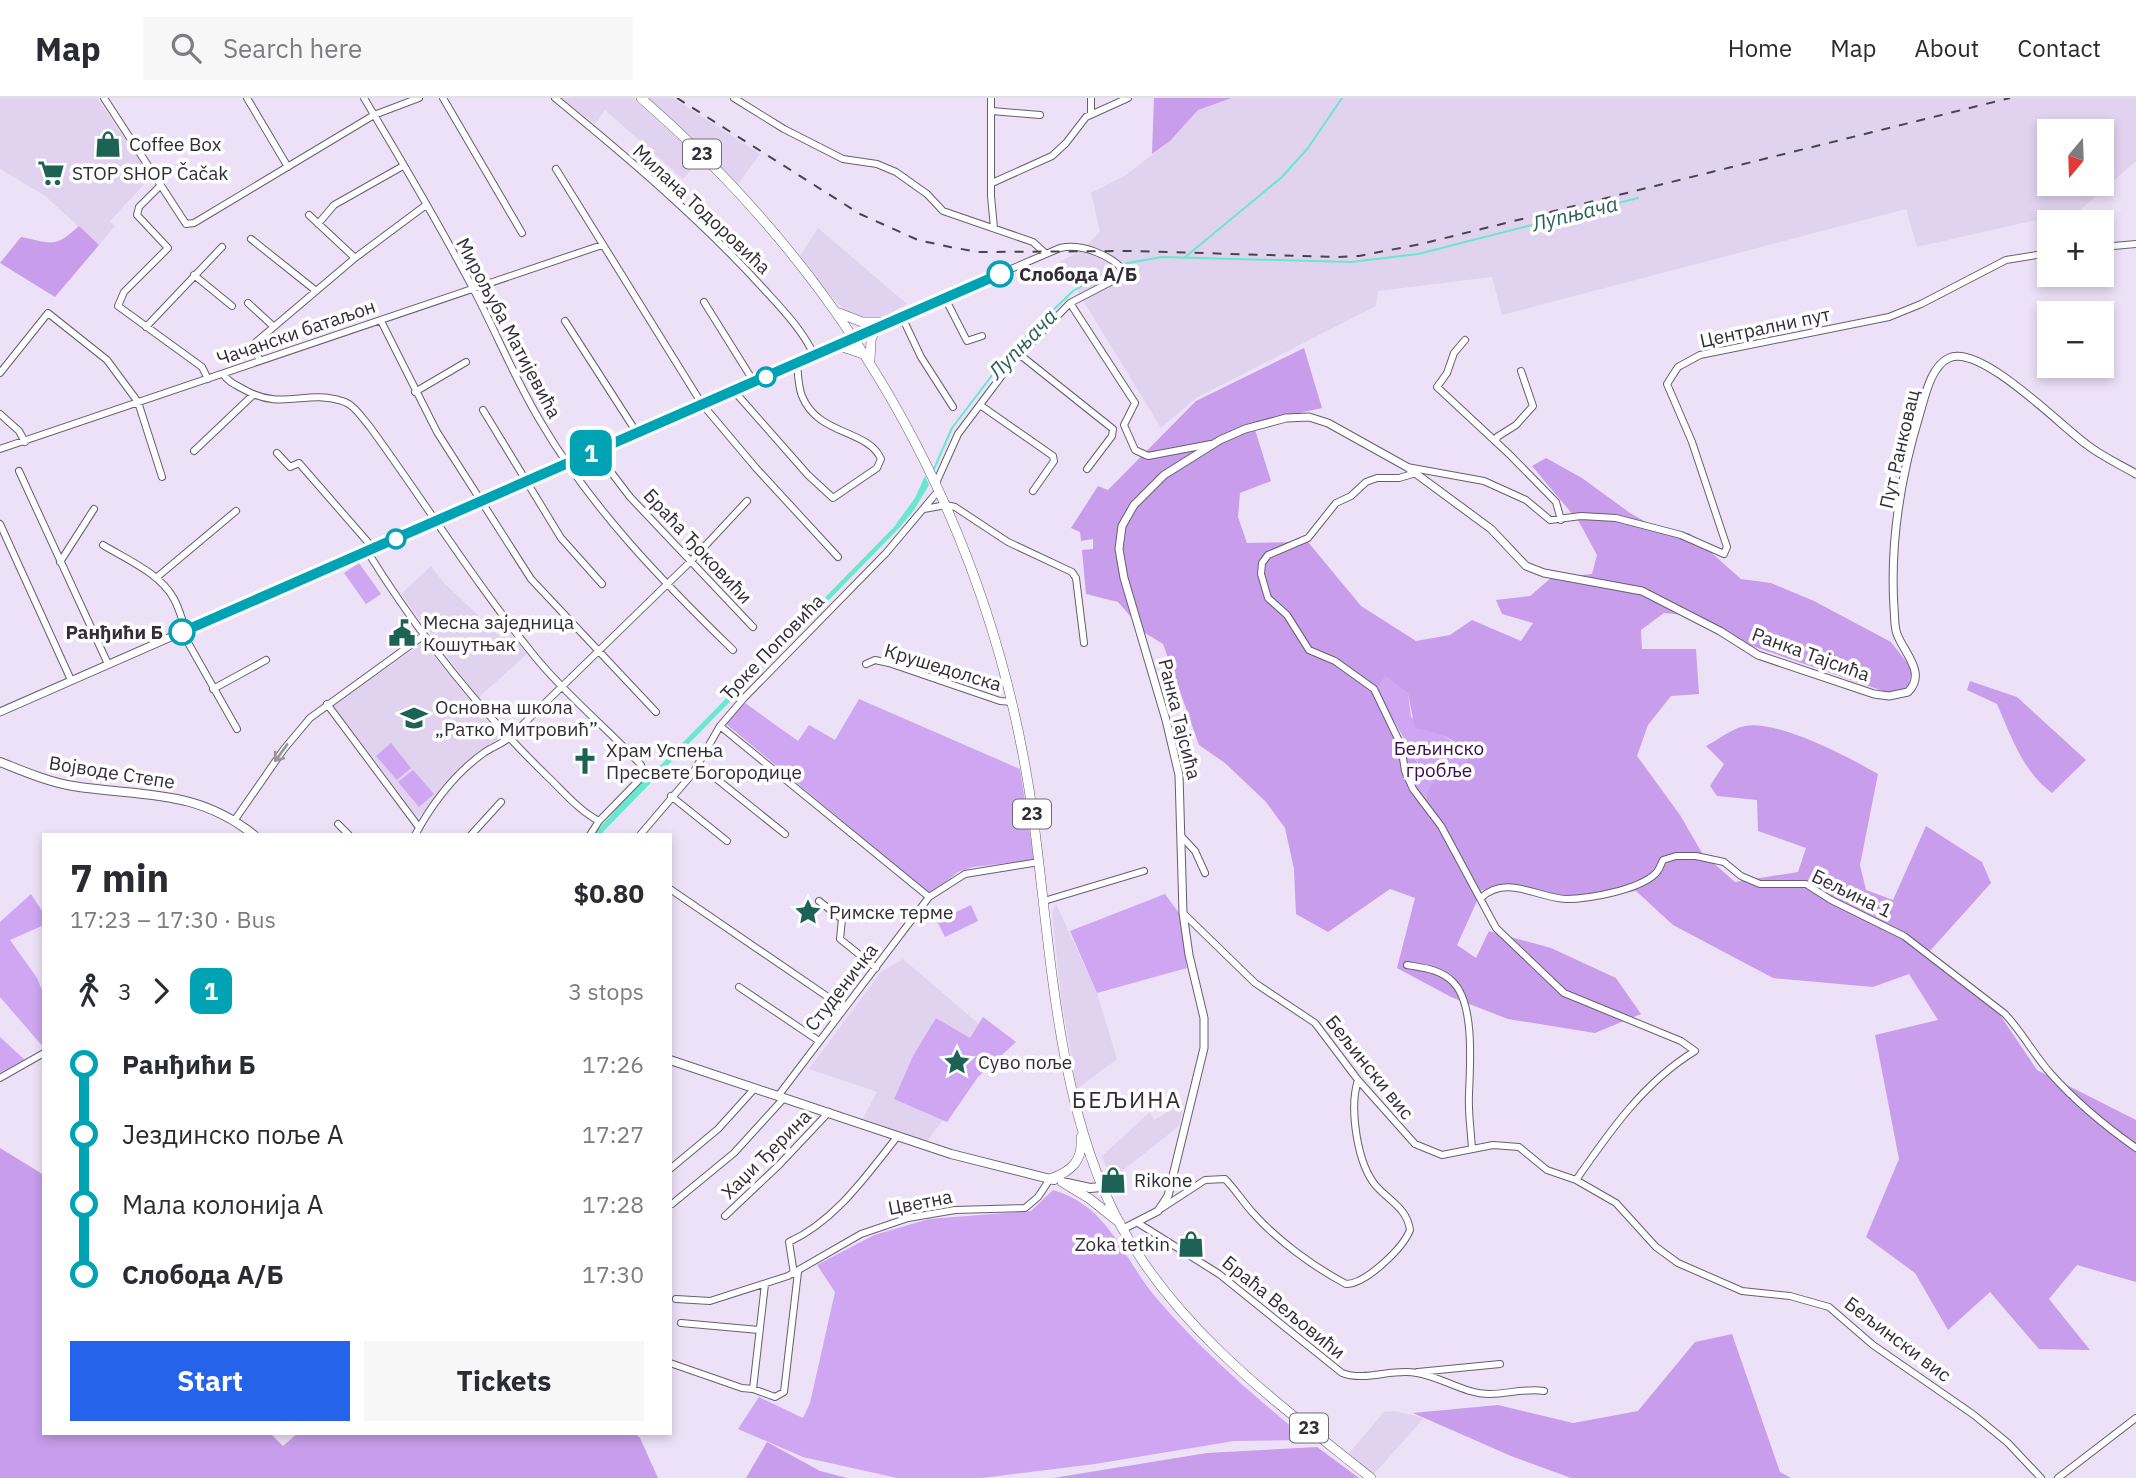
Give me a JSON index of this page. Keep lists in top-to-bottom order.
{
  "streets": {
    "main road": ["23", "Војводе Степе"],
    "street": [
      "Милана Тодоровића",
      "Централни пут",
      "Мирољуба Матијевића",
      "Чачански батаљон",
      "Пут Ранковац",
      "Браћа Ђоковићи",
      "Ђоке Поповића",
      "Ранка Тајсића",
      "Крушедолска",
      "Бељина 1",
      "Студеничка",
      "Бељински вис",
      "Хаџи Ђерина",
      "Цветна",
      "Браћа Вељовићи"
    ]
  },
  "crossings": [
    ["23", "Ђоке Поповића"],
    ["23", "Крушедолска"],
    ["Централни пут", "Ранка Тајсића"],
    ["Мирољуба Матијевића", "Чачански батаљон"],
    ["Пут Ранковац", "Ранка Тајсића"],
    ["Ранка Тајсића", "Бељински вис"]
  ],
  "districts": ["БЕЉИНА"],
  "water": ["Лупњача"],
  "parks": ["Бељинско гробље"],
  "places": {
    "shop": ["Coffee Box", "Rikone", "Zoka tetkin"],
    "supermarket": ["STOP SHOP Čačak"],
    "other": ["Слобода А/Б", "Ранђићи Б"],
    "public building": ["Месна заједница Кошутњак"],
    "school or university": ["Основна школа „Ратко Митровић”"],
    "church": ["Храм Успења Пресвете Богородице"],
    "place": ["Римске терме", "Суво поље"]
  },
  "lines": ["bus line 1"],
  "north": "bottom",
  "page": {
    "header": "Map",
    "search": "Search here",
    "nav": [
      "Home",
      "Map",
      "About",
      "Contact"
    ],
    "on_map": "1",
    "map_buttons": ["+", "−"],
    "heading": ["7 min", "17:23 – 17:30 · Bus", "$0.80"],
    "legs": ["3", "1", "3 stops"],
    "list": [
      {
        "name": "Ранђићи Б",
        "value": "17:26"
      },
      {
        "name": "Јездинско поље А",
        "value": "17:27"
      },
      {
        "name": "Мала колонија А",
        "value": "17:28"
      },
      {
        "name": "Слобода А/Б",
        "value": "17:30"
      }
    ],
    "buttons": ["Start", "Tickets"]
  }
}
